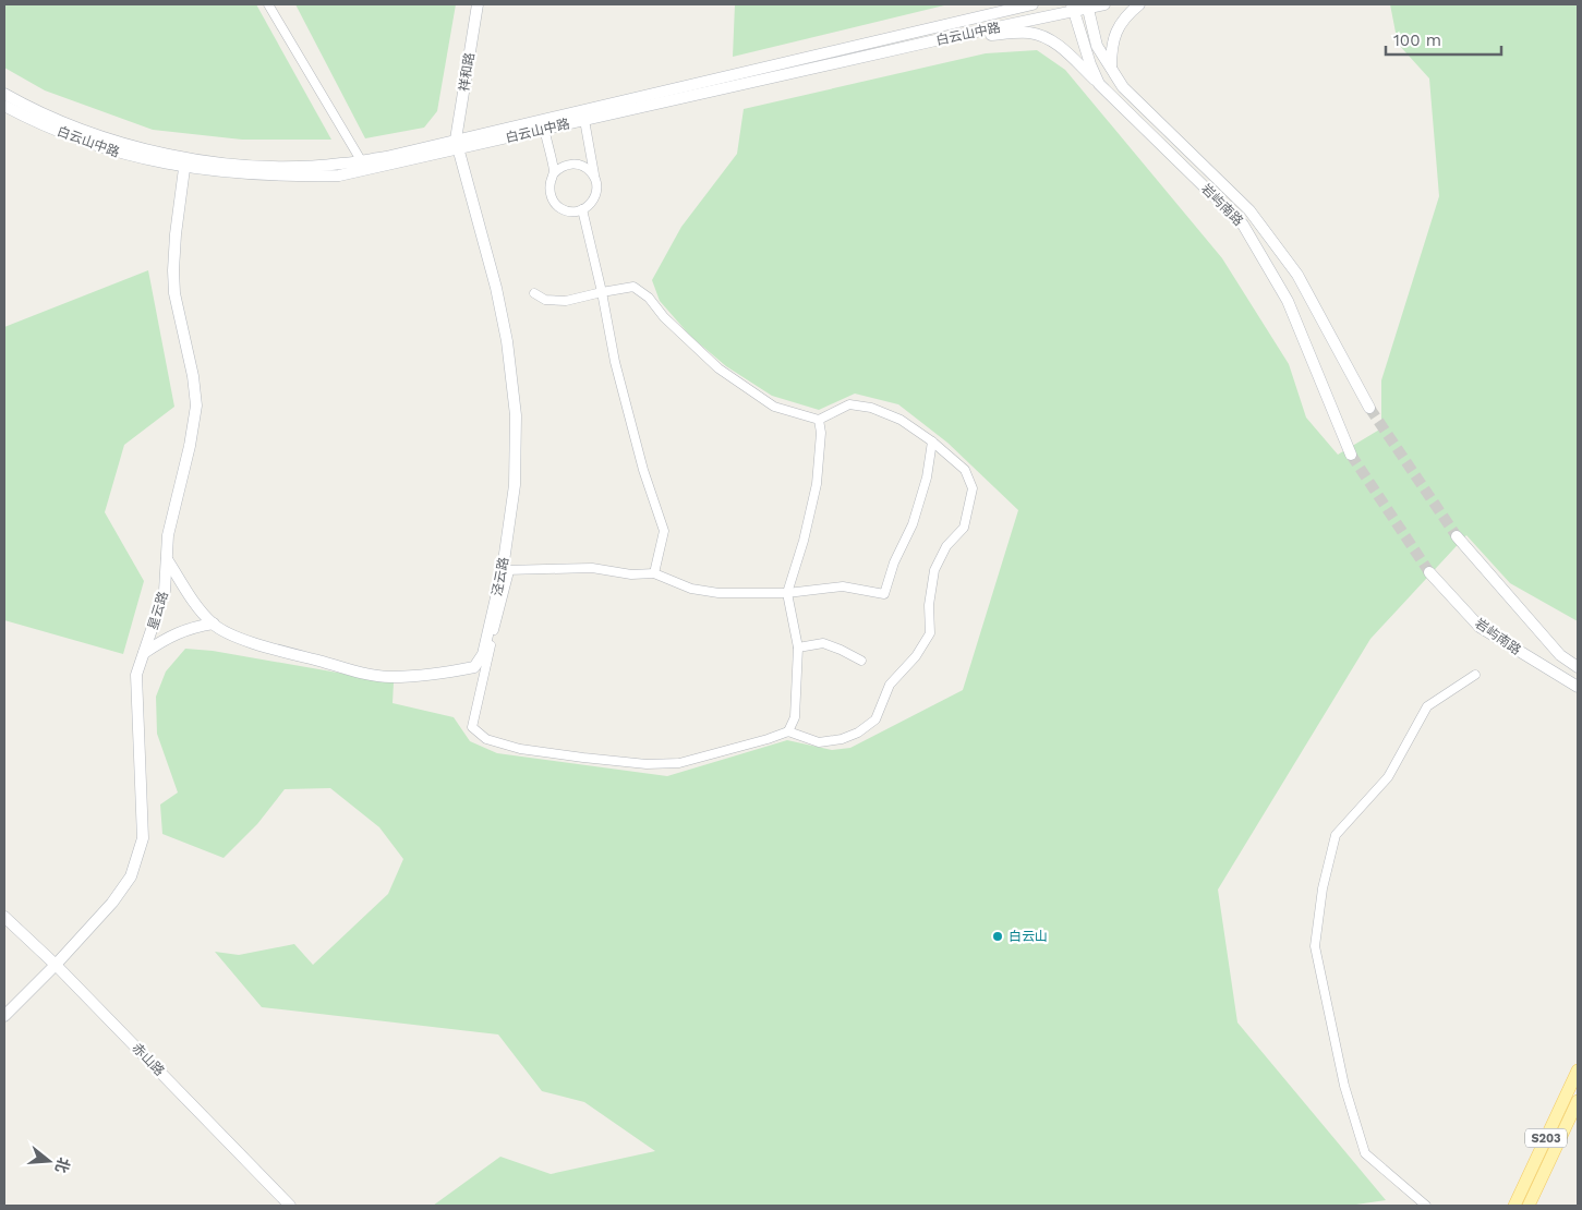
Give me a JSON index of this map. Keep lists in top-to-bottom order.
{
  "streets": {
    "main road": [
      "白云山中路",
      "祥和路",
      "岩屿南路",
      "泾云路",
      "星云路",
      "赤山路",
      "S203"
    ]
  },
  "crossings": [
    ["白云山中路", "祥和路"],
    ["白云山中路", "岩屿南路"],
    ["白云山中路", "泾云路"],
    ["白云山中路", "星云路"],
    ["祥和路", "泾云路"],
    ["泾云路", "星云路"],
    ["星云路", "赤山路"]
  ],
  "places": ["白云山"],
  "scale_bar": "100 m",
  "north": "right"
}
